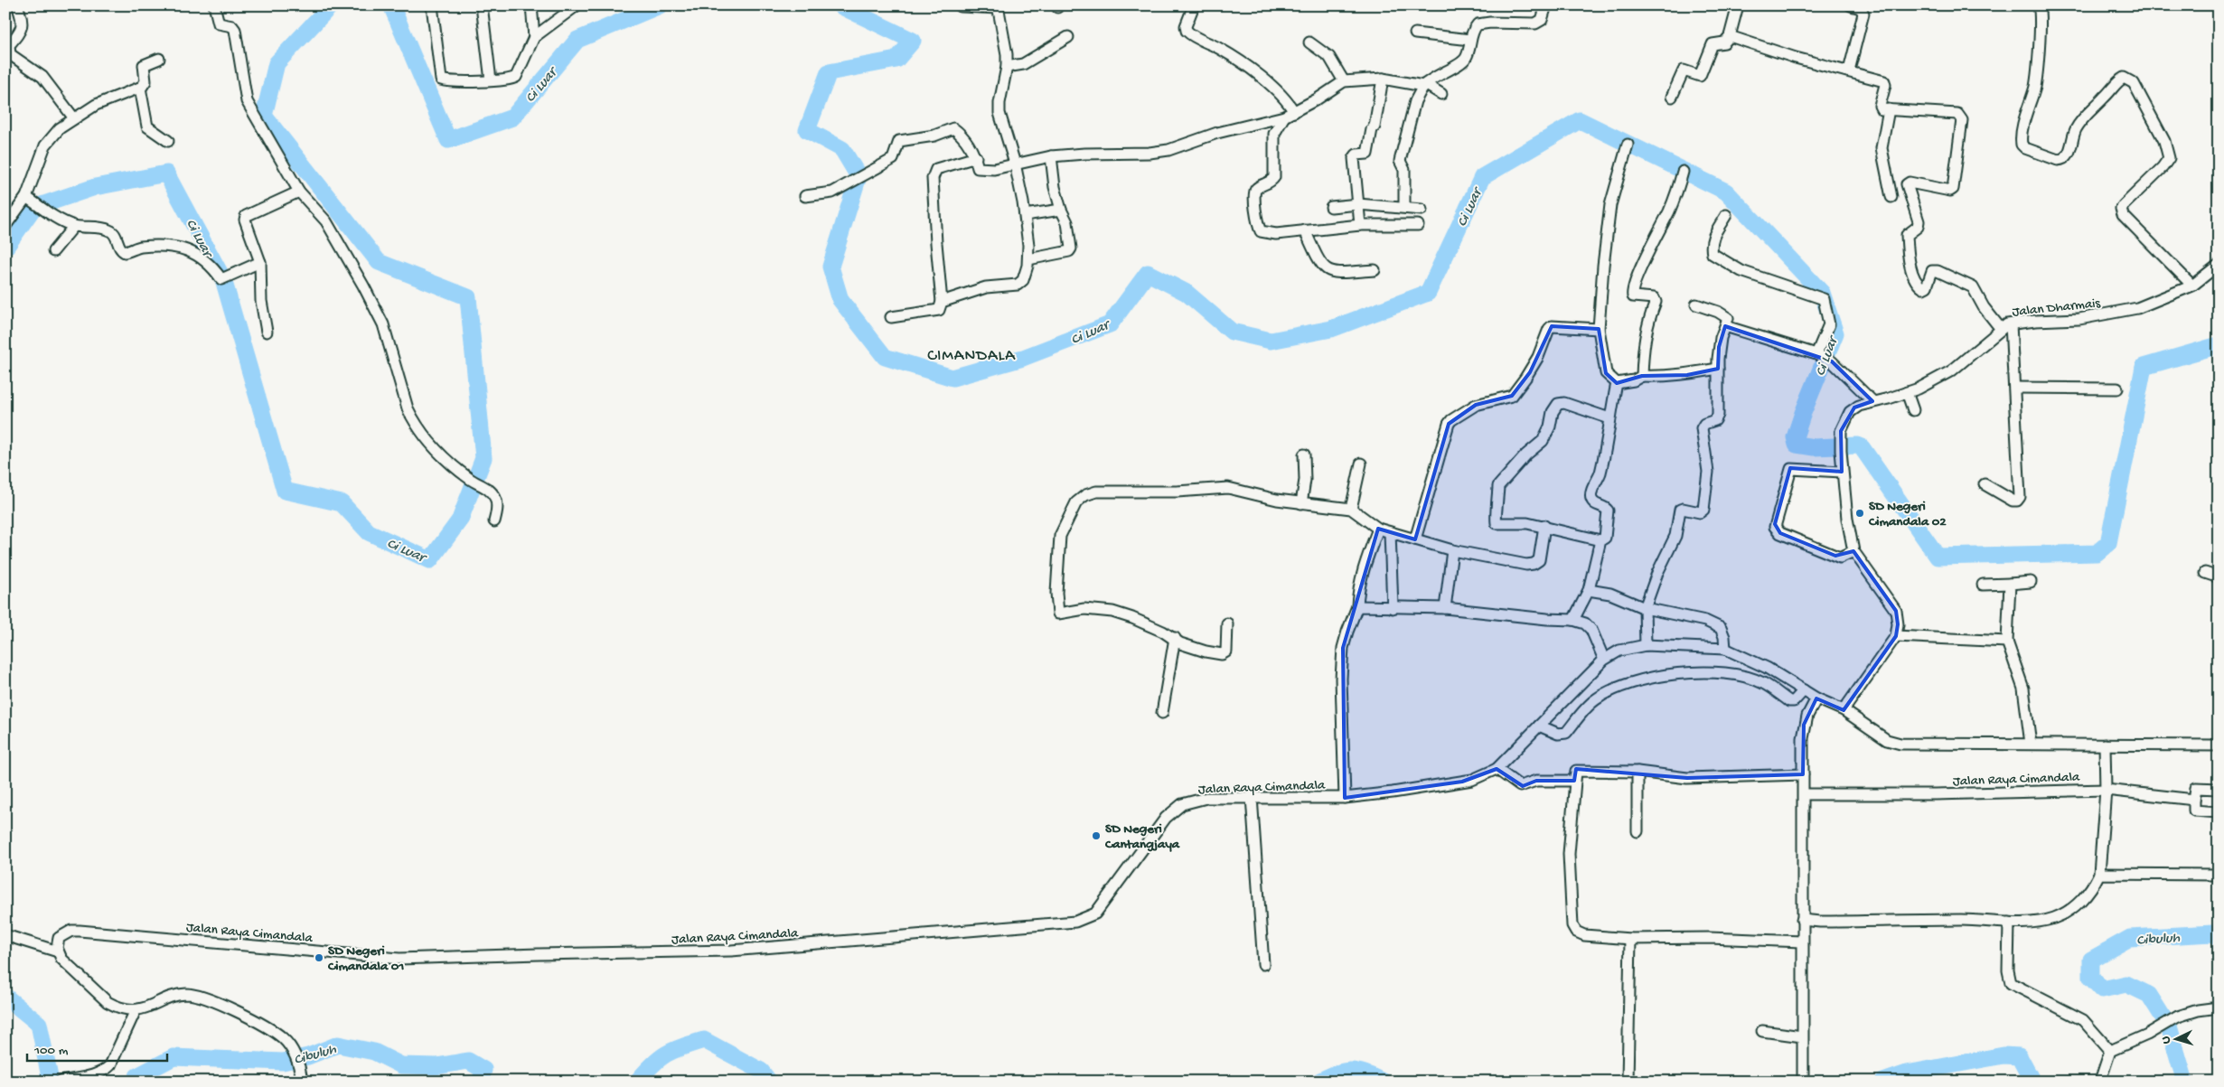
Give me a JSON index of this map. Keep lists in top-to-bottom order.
{
  "streets": {
    "street": ["Jalan Dharmais", "Jalan Raya Cimandala"]
  },
  "districts": ["CIMANDALA"],
  "water": ["Ci Luar", "Cibuluh"],
  "places": ["SD Negeri Cimandala 02", "SD Negeri Cantangjaya", "SD Negeri Cimandala 01"],
  "scale_bar": "100 m",
  "north": "left"
}
